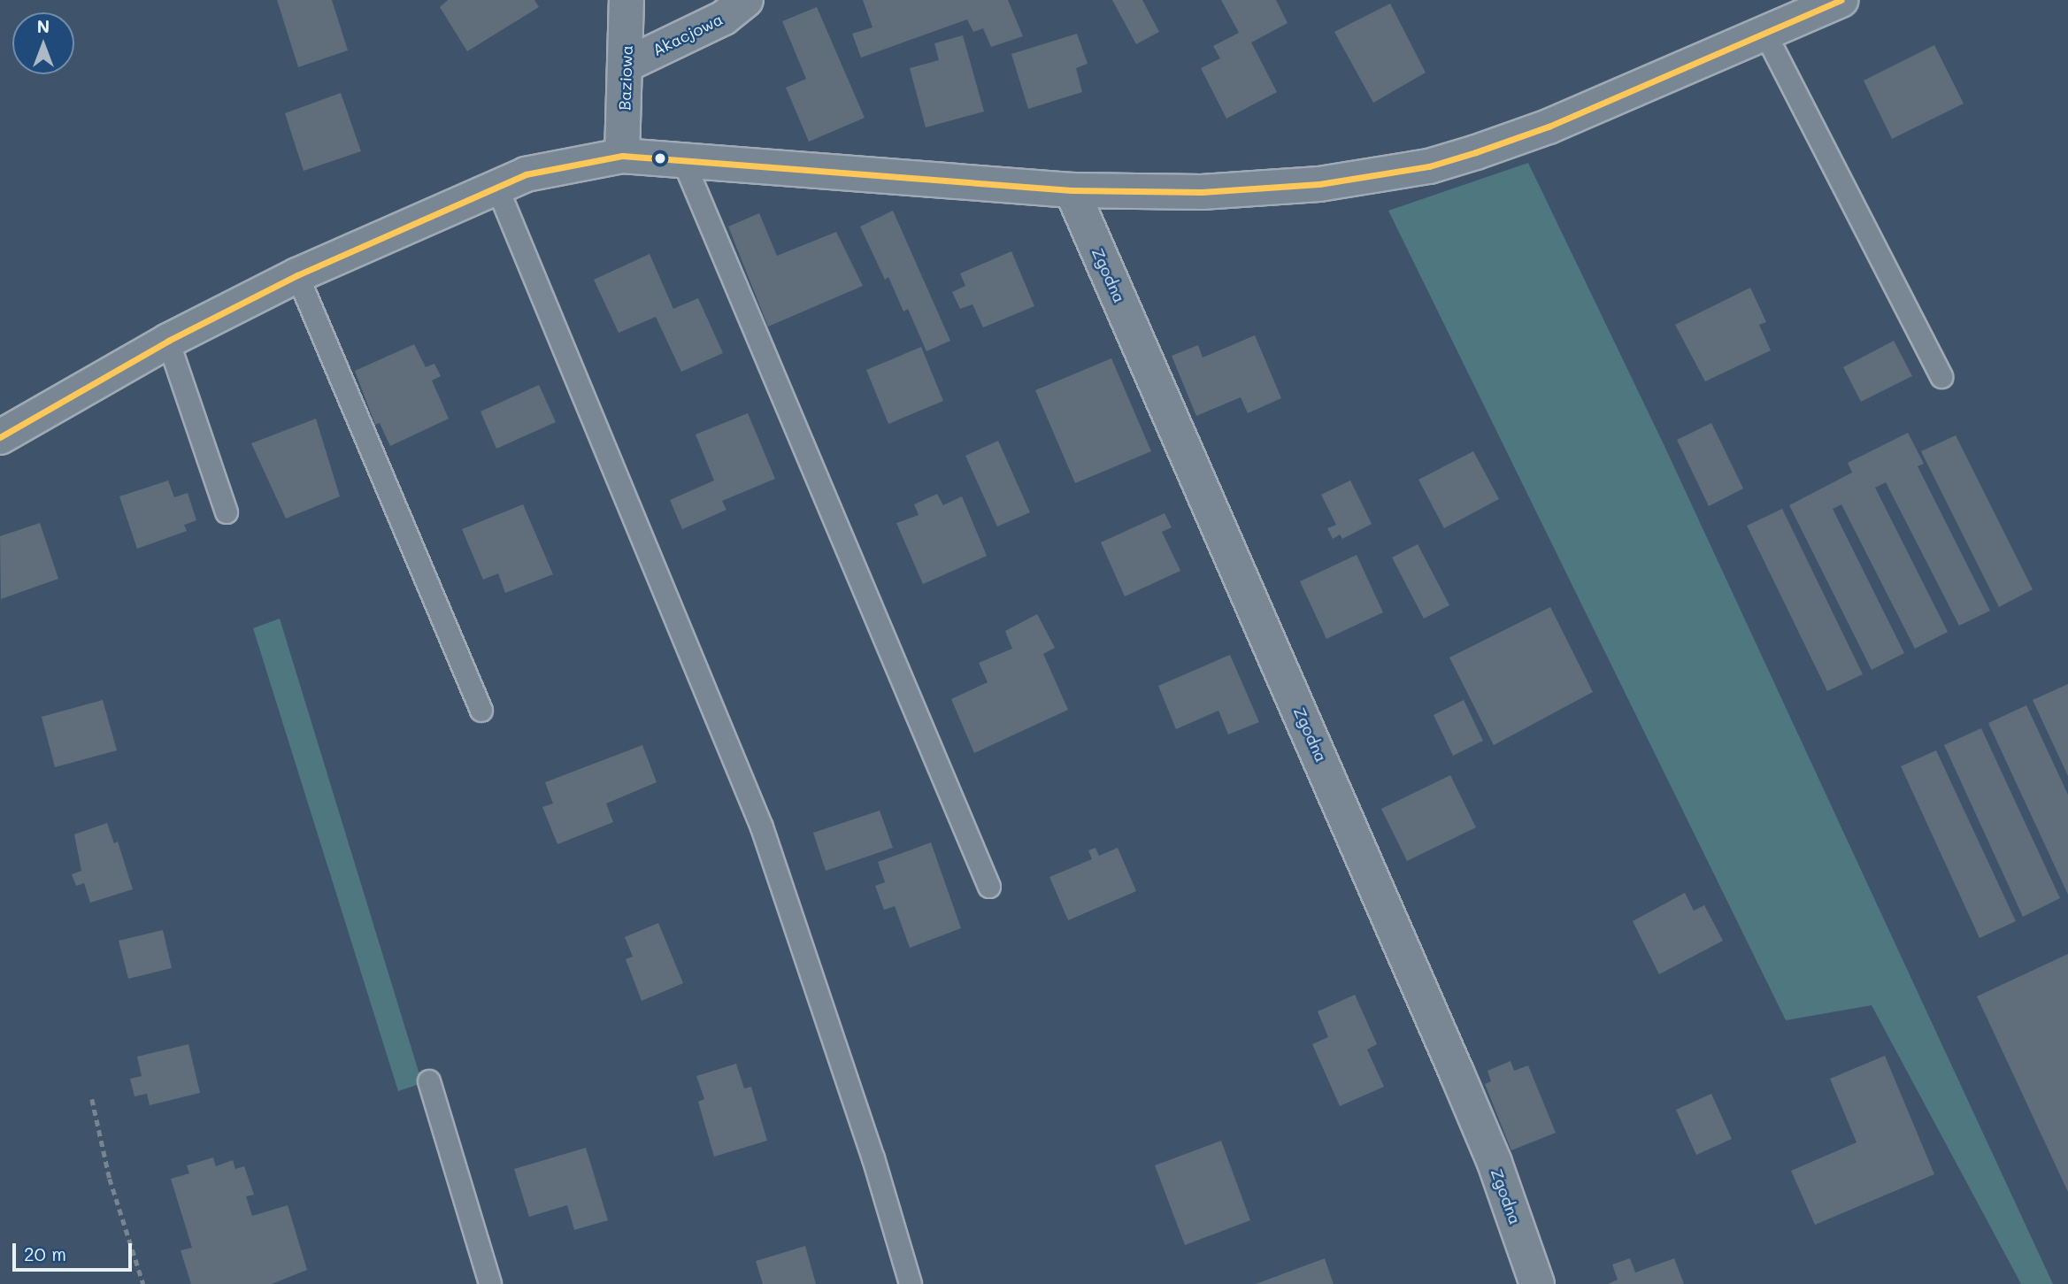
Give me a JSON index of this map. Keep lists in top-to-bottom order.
{
  "streets": {
    "street": ["Akacjowa", "Baziowa", "Zgodna"]
  },
  "crossings": [
    ["Akacjowa", "Baziowa"]
  ],
  "scale_bar": "20 m",
  "north": "top"
}
